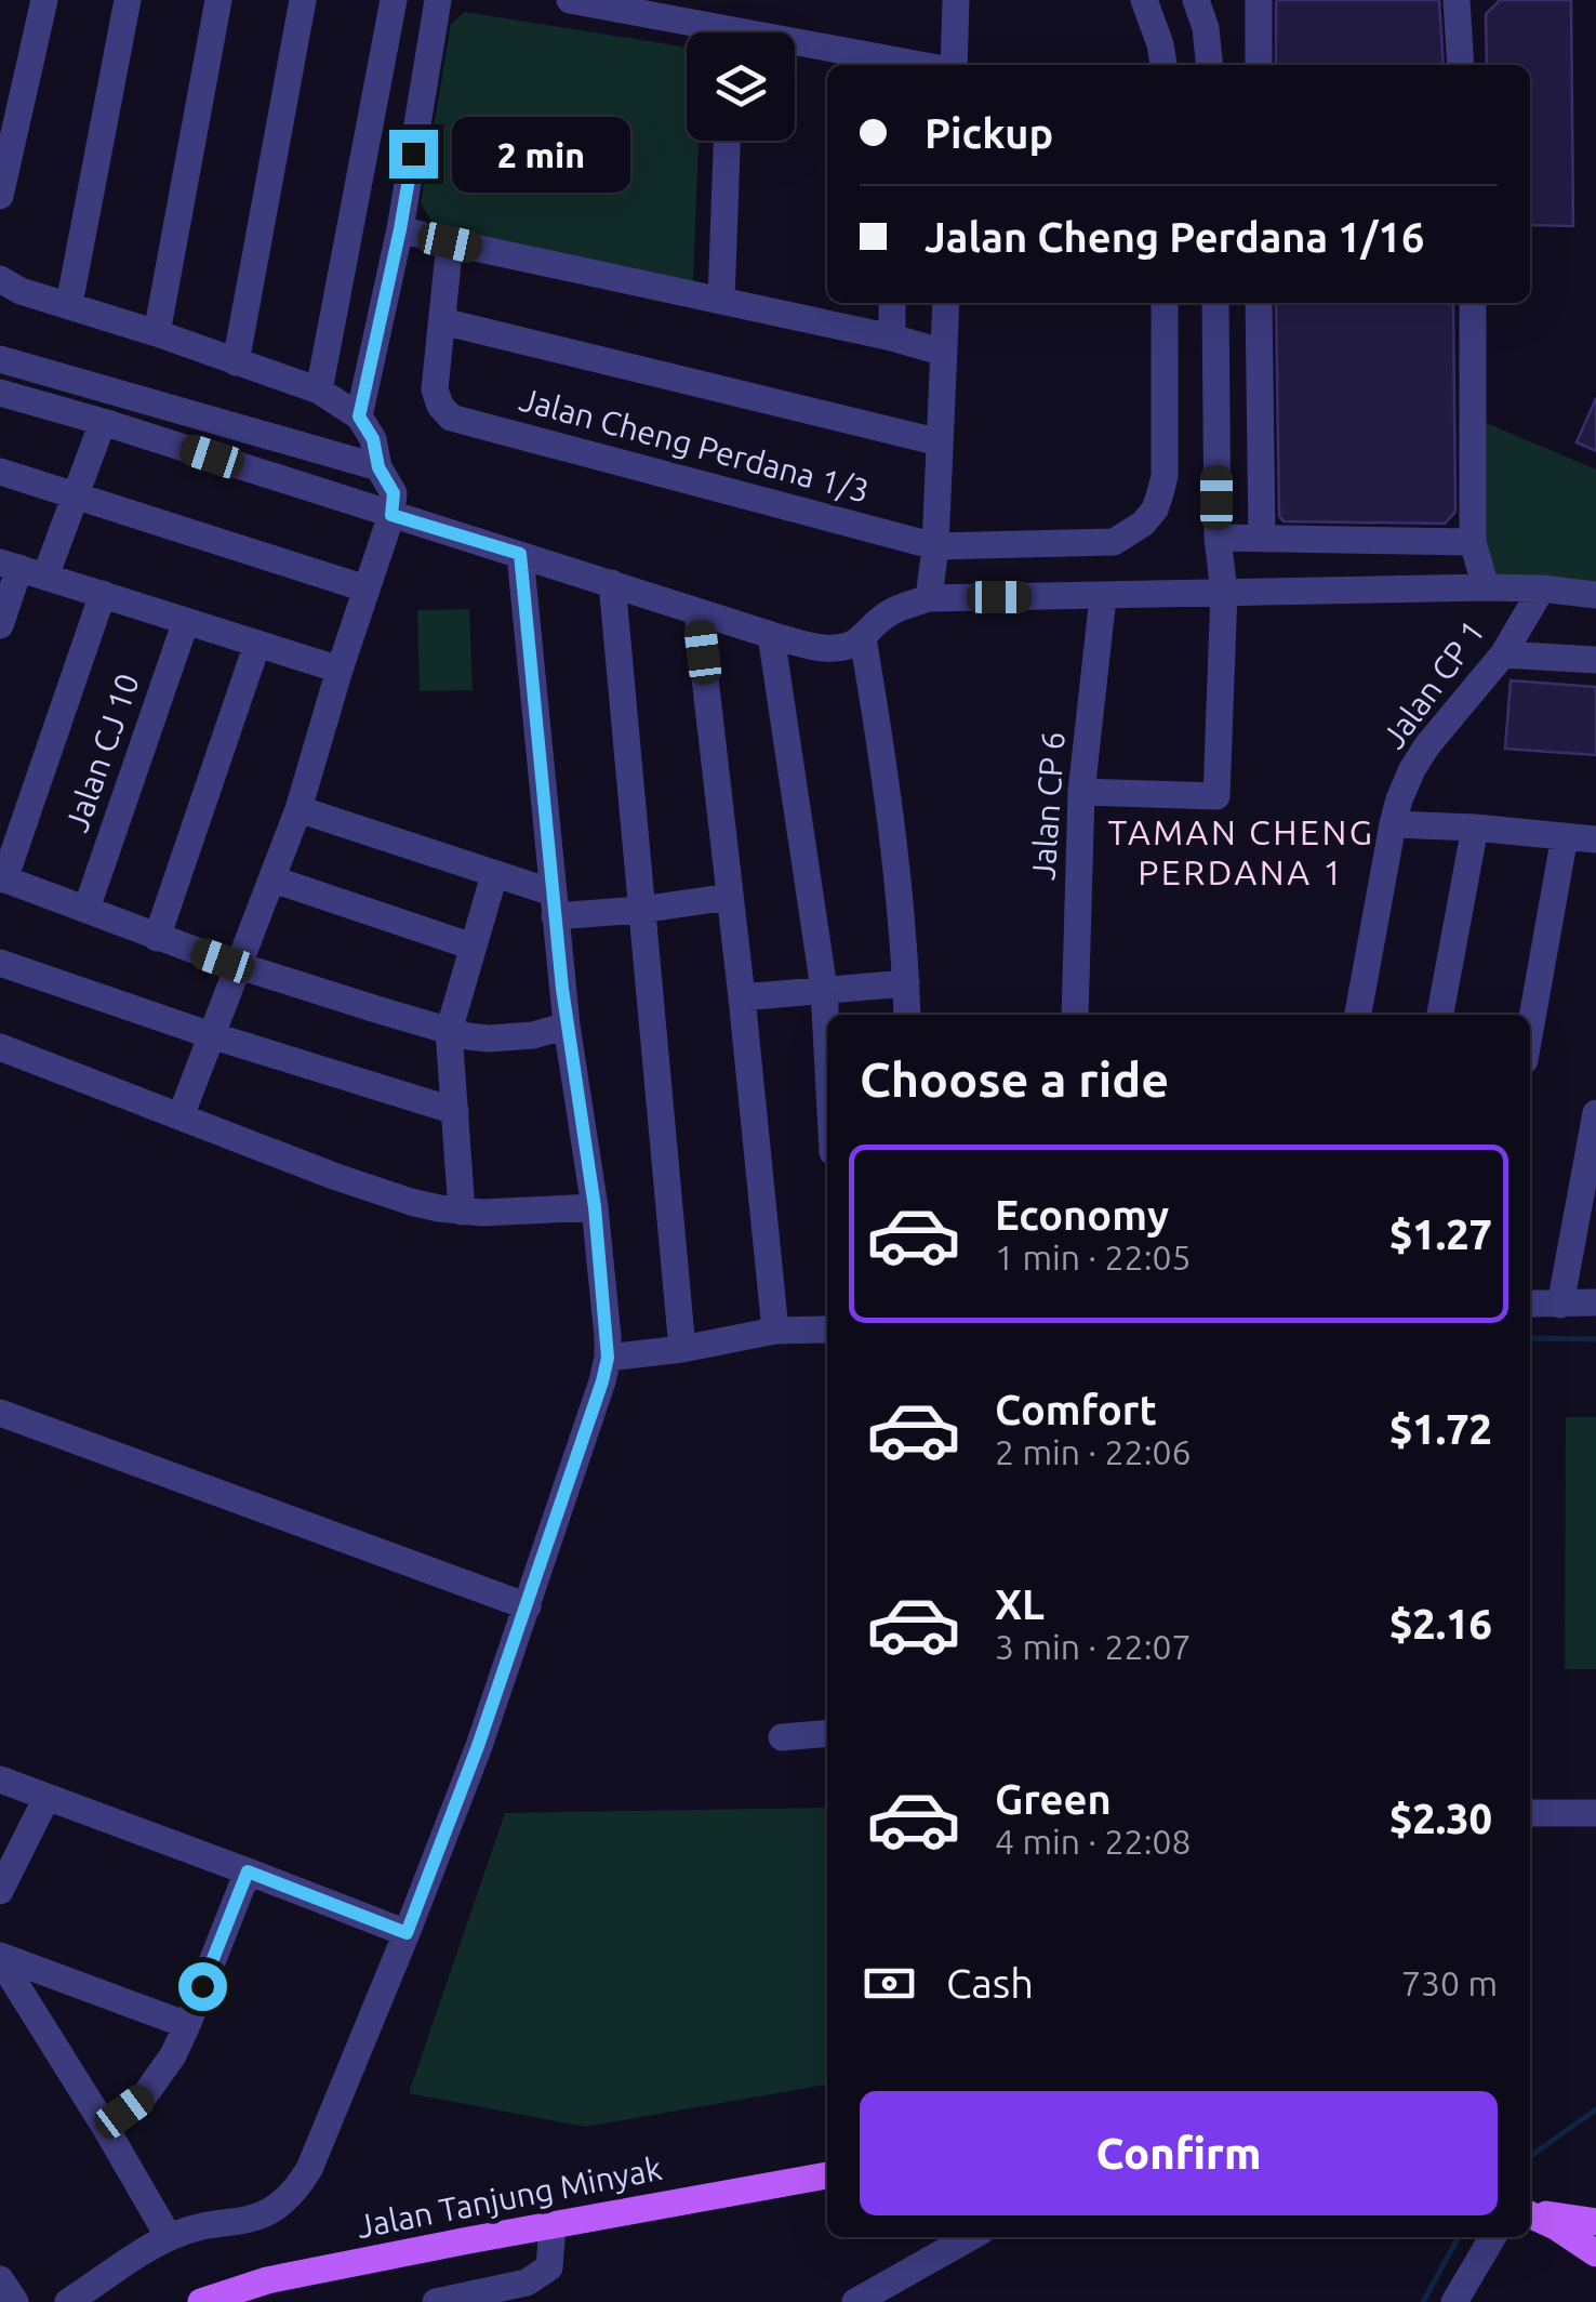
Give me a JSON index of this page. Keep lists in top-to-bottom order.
{
  "streets": {
    "main road": ["Jalan Tanjung Minyak"],
    "street": [
      "Jalan Cheng Perdana 1/3",
      "Jalan CP 1",
      "Jalan CJ 10",
      "Jalan CP 6"
    ]
  },
  "districts": ["TAMAN CHENG PERDANA 1"],
  "page": {
    "banner": ["Pickup", "Jalan Cheng Perdana 1/16"],
    "bubble": "2 min",
    "heading": "Choose a ride",
    "list": [
      {
        "name": "Economy",
        "note": "1 min · 22:05",
        "value": "$1.27"
      },
      {
        "name": "Comfort",
        "note": "2 min · 22:06",
        "value": "$1.72"
      },
      {
        "name": "XL",
        "note": "3 min · 22:07",
        "value": "$2.16"
      },
      {
        "name": "Green",
        "note": "4 min · 22:08",
        "value": "$2.30"
      }
    ],
    "pay": ["Cash", "730 m"],
    "buttons": "Confirm"
  }
}
